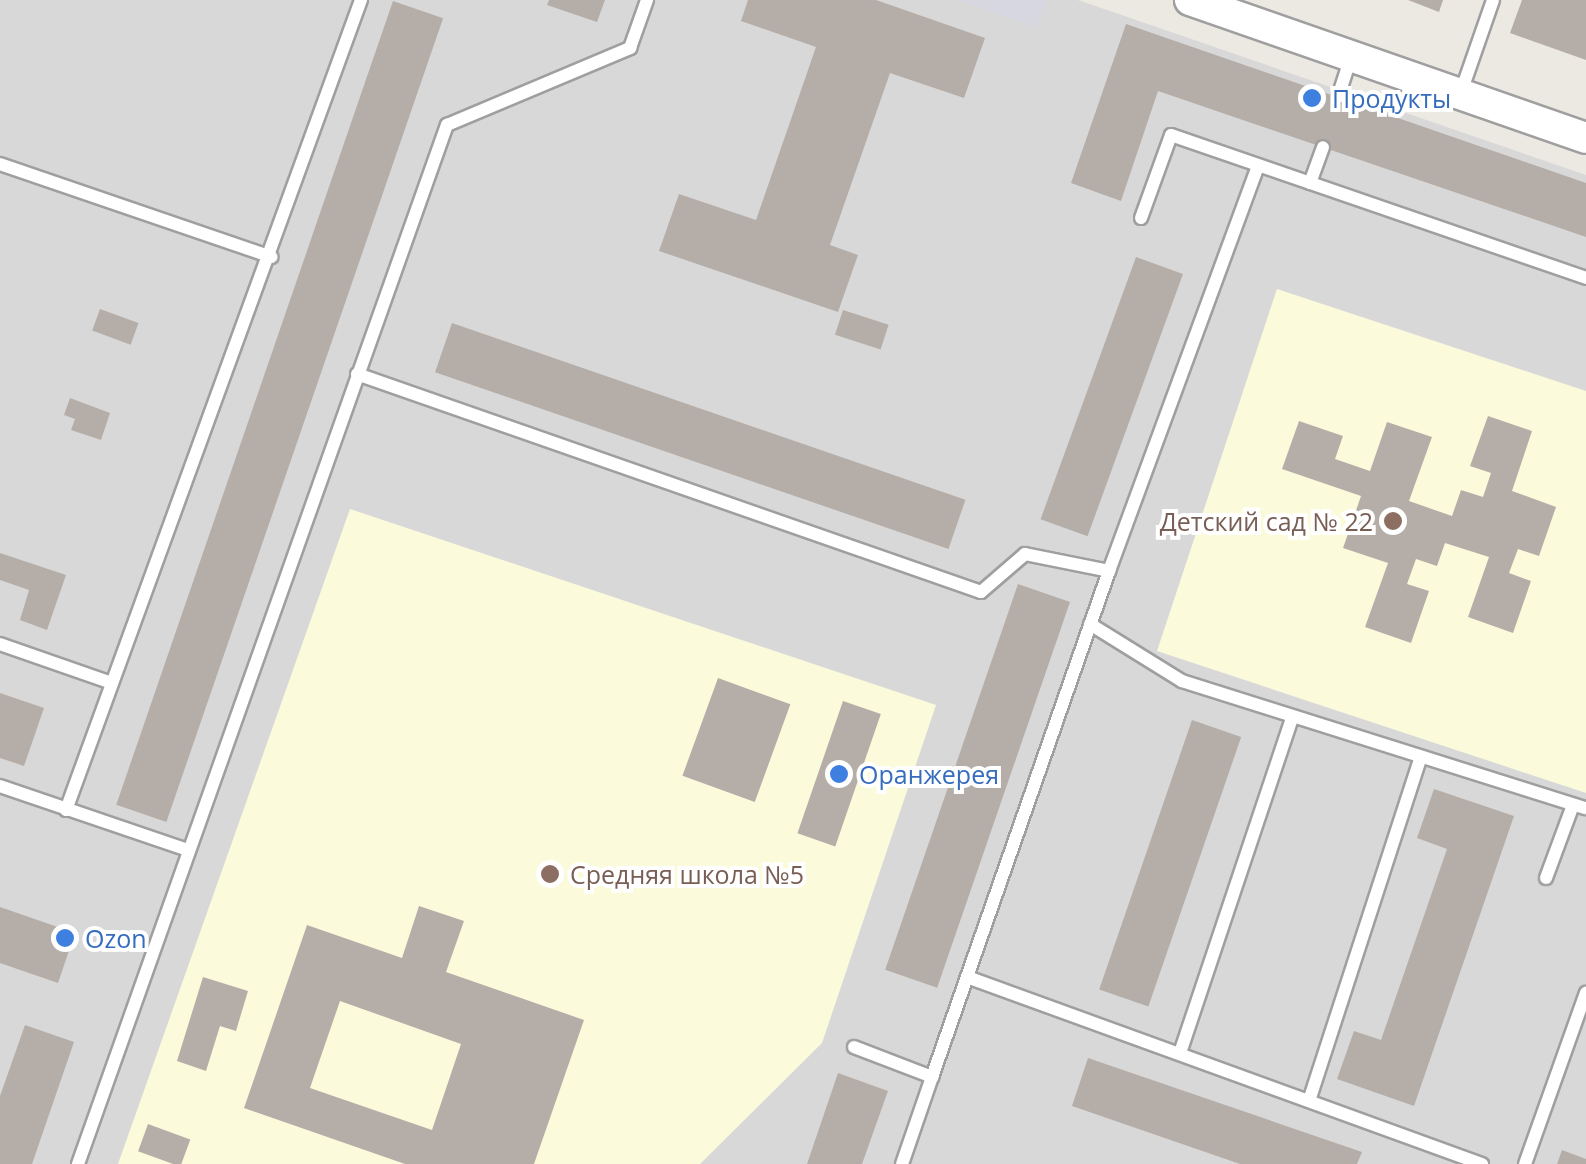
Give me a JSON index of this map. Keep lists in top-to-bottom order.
{
  "places": [
    "Продукты",
    "Детский сад № 22",
    "Оранжерея",
    "Средняя школа №5",
    "Ozon"
  ]
}
